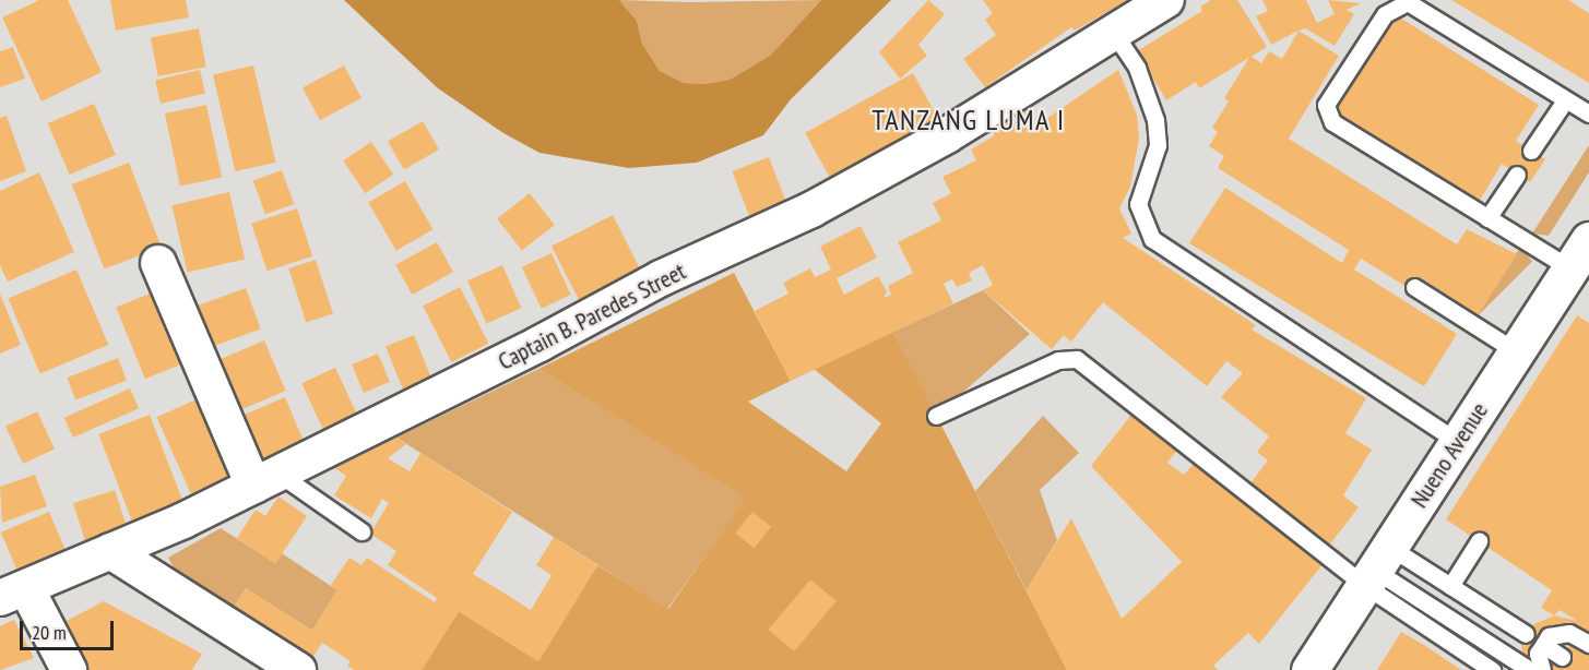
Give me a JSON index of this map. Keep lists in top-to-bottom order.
{
  "streets": {
    "main road": ["Nueno Avenue"],
    "street": ["Captain B. Paredes Street"]
  },
  "districts": ["TANZANG LUMA I"],
  "scale_bar": "20 m"
}
